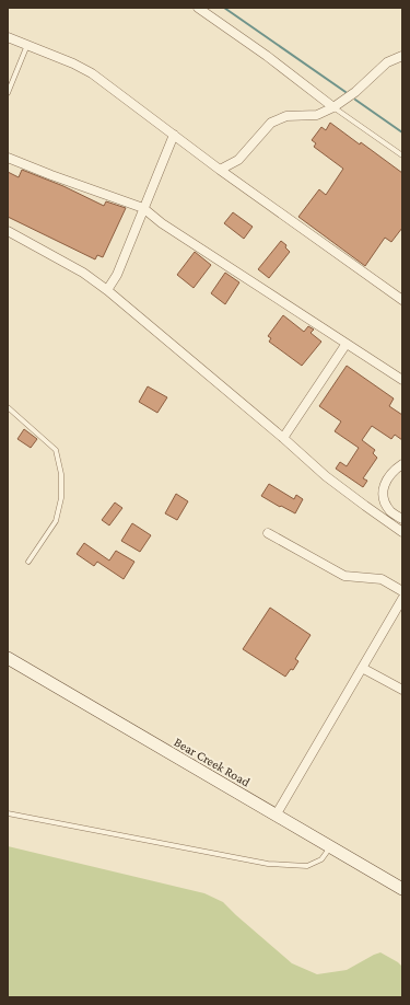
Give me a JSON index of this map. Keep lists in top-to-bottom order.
{
  "streets": {
    "street": ["Bear Creek Road"]
  }
}
